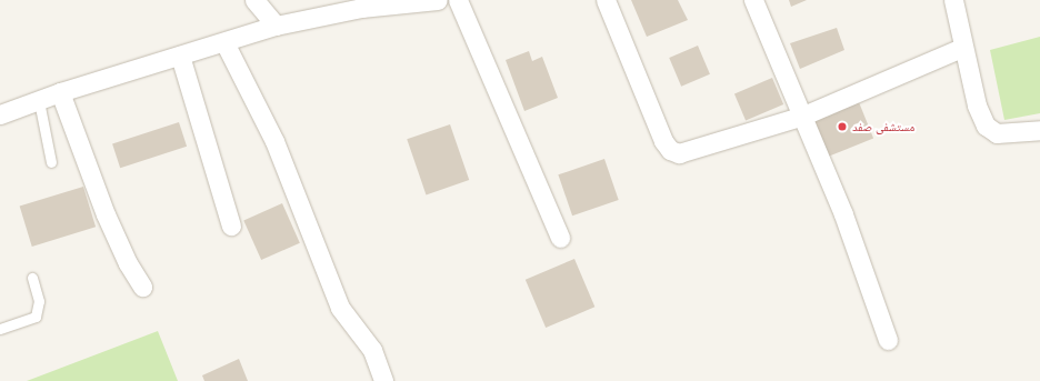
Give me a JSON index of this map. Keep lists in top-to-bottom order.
{
  "places": ["مستشفى صفد"]
}
